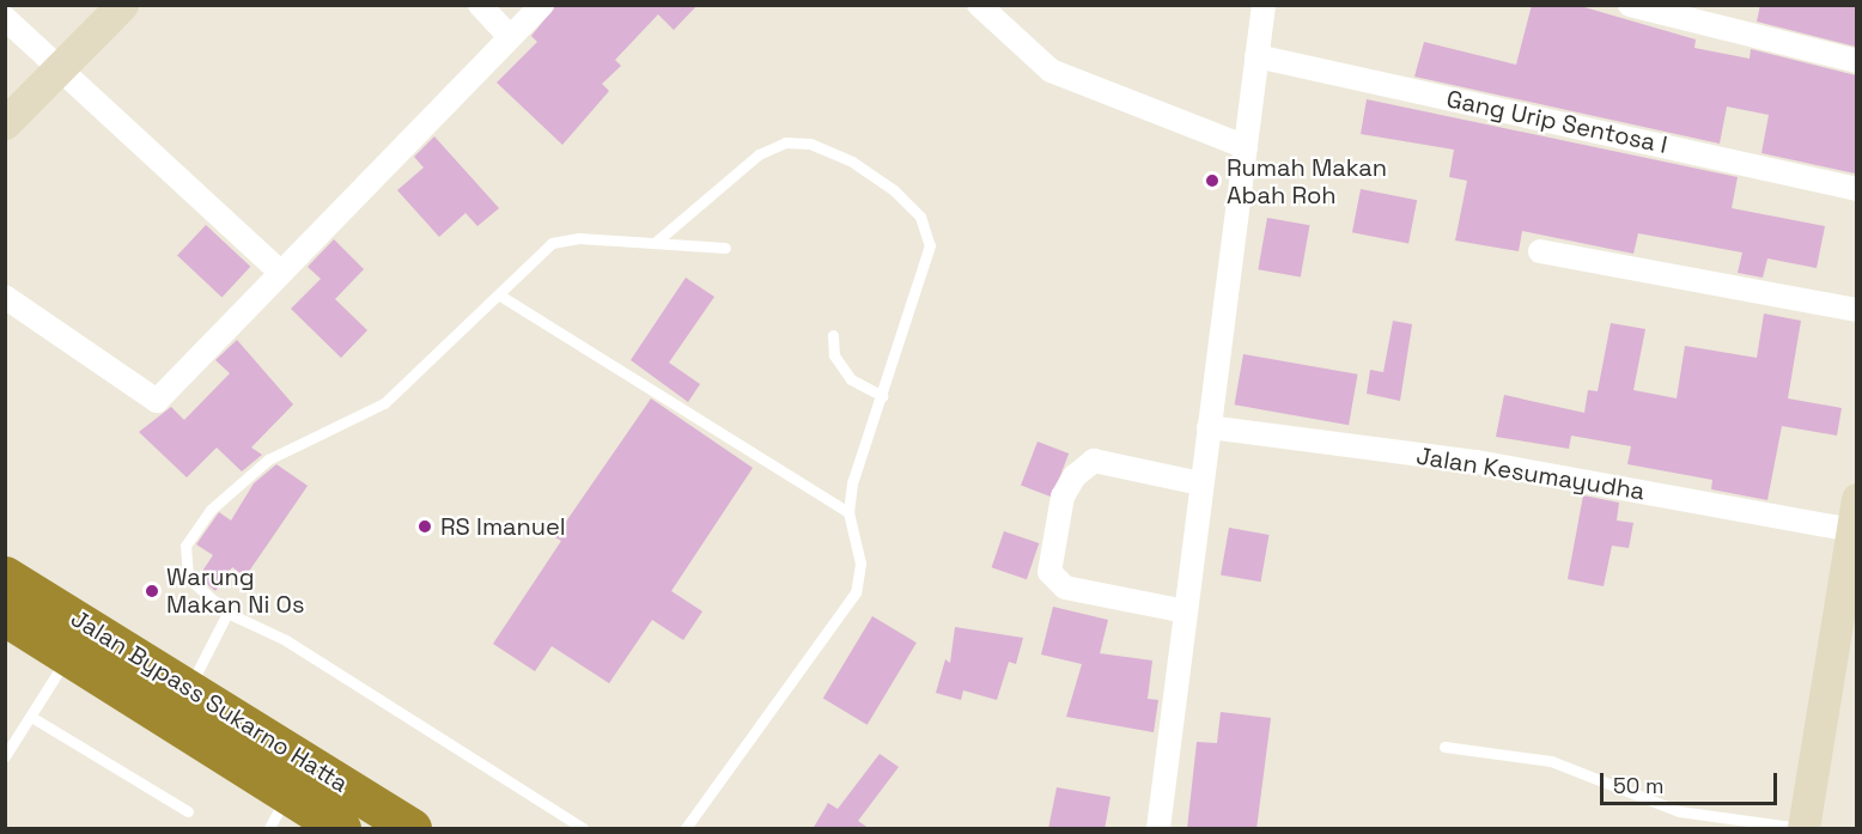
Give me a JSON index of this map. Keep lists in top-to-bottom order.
{
  "streets": {
    "highway": ["Jalan Bypass Sukarno Hatta"],
    "street": ["Gang Urip Sentosa I", "Jalan Kesumayudha"]
  },
  "places": ["Rumah Makan Abah Roh", "RS Imanuel", "Warung Makan Ni Os"],
  "scale_bar": "50 m"
}
